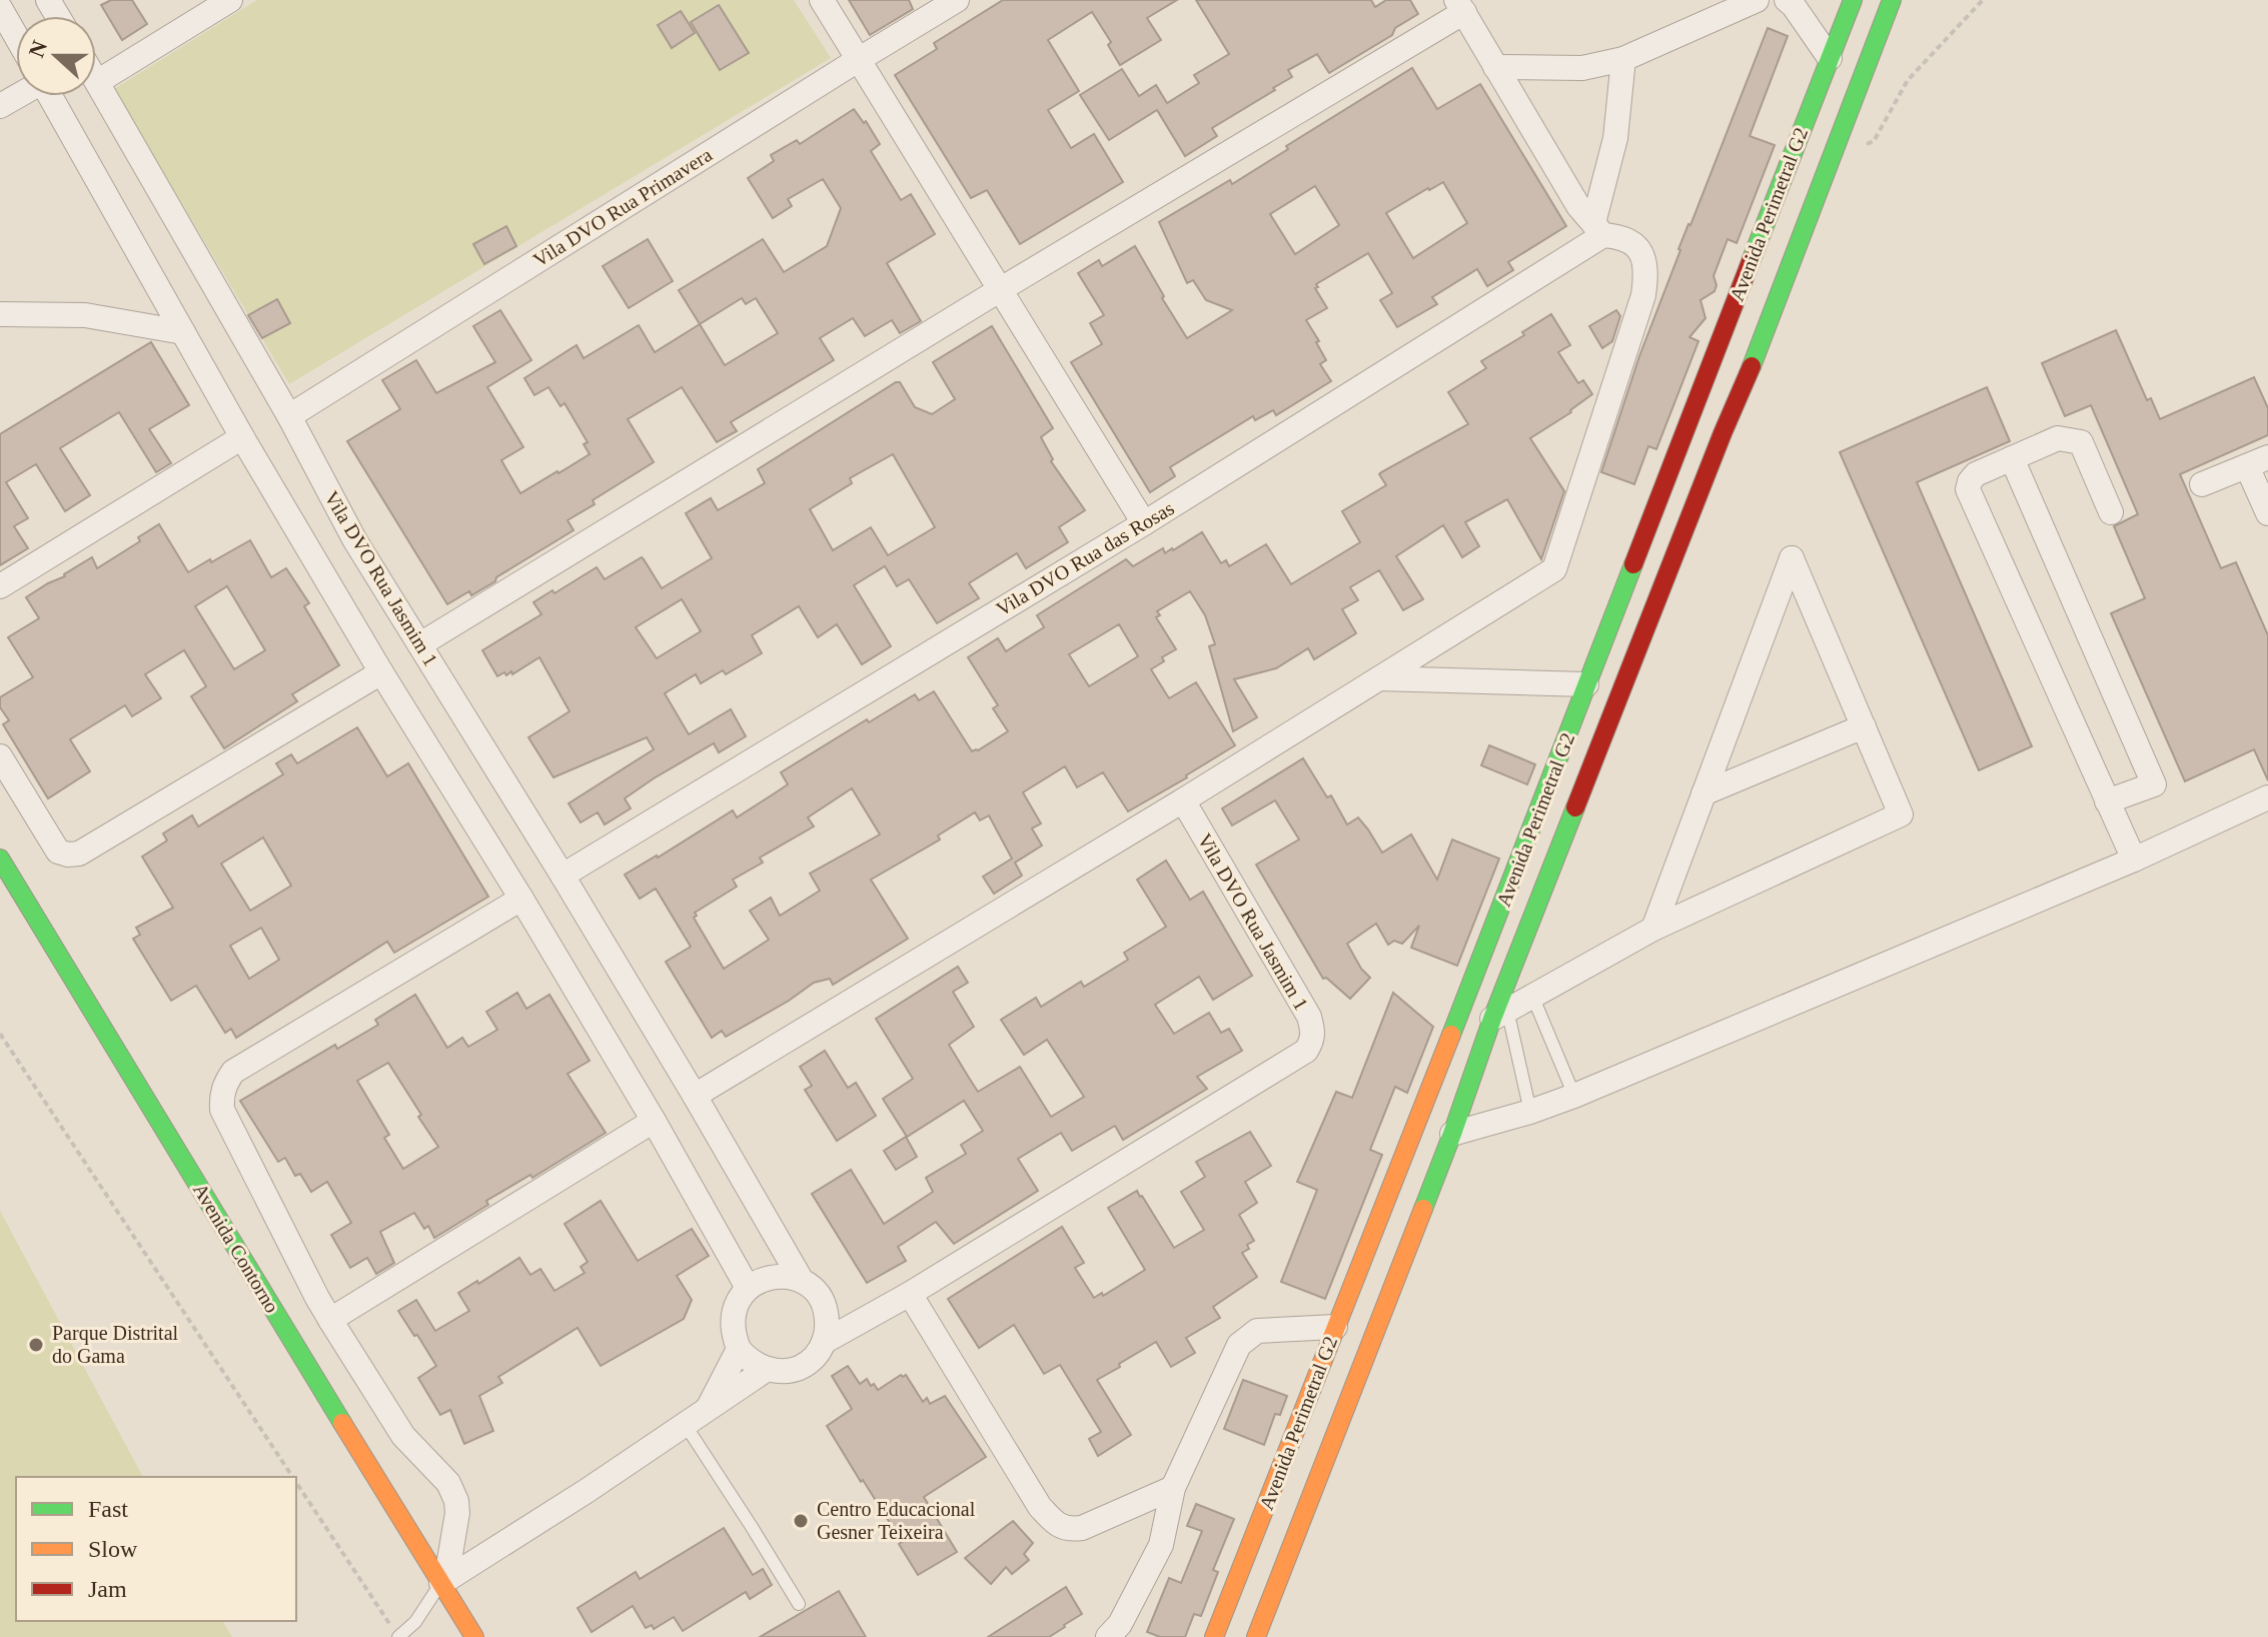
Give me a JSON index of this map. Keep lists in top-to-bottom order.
{
  "streets": {
    "street": [
      "Vila DVO Rua Primavera",
      "Avenida Perimetral G2",
      "Vila DVO Rua das Rosas",
      "Vila DVO Rua Jasmim 1",
      "Avenida Contorno"
    ]
  },
  "crossings": [
    ["Vila DVO Rua Primavera", "Vila DVO Rua Jasmim 1"],
    ["Vila DVO Rua das Rosas", "Vila DVO Rua Jasmim 1"]
  ],
  "places": ["Parque Distrital do Gama", "Centro Educacional Gesner Teixeira"],
  "legend": ["Fast", "Slow", "Jam"],
  "north": "left"
}
